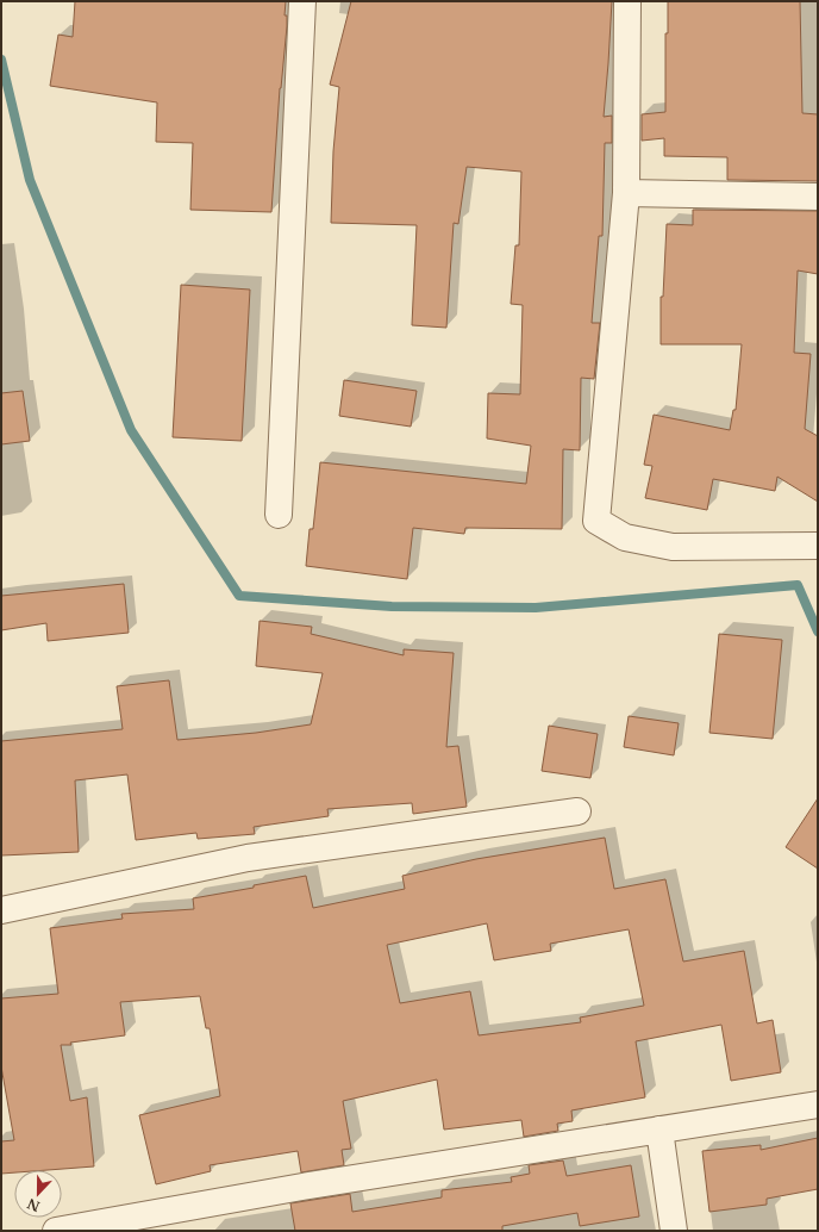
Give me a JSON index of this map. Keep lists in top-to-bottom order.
{
  "north": "bottom"
}
